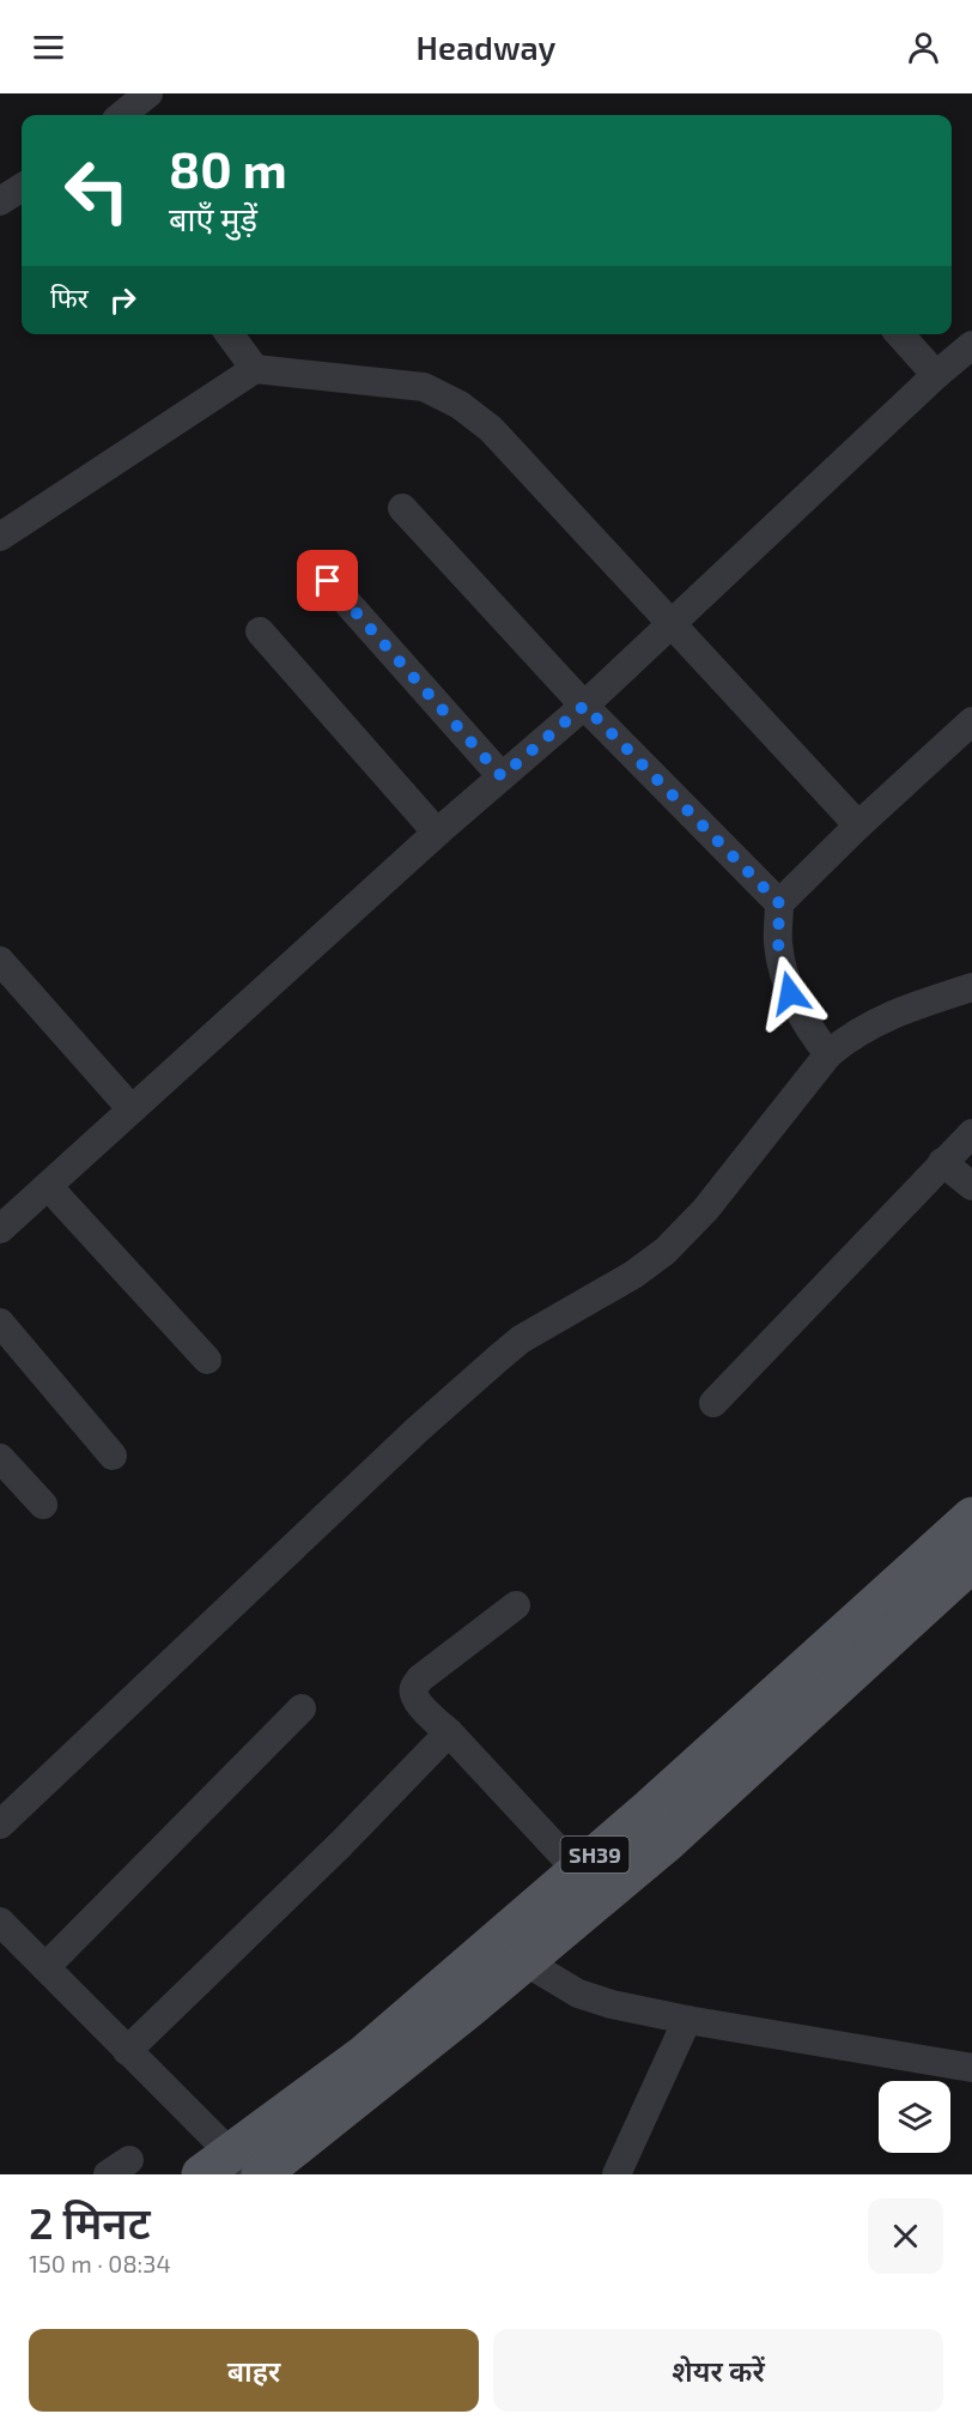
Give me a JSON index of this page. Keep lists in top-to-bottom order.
{
  "streets": {
    "main road": ["SH39"]
  },
  "page": {
    "header": "Headway",
    "turn": ["80 m", "बाएँ मुड़ें"],
    "then": "फिर",
    "heading": ["2 मिनट", "150 m · 08:34"],
    "buttons": ["बाहर", "शेयर करें"]
  }
}
